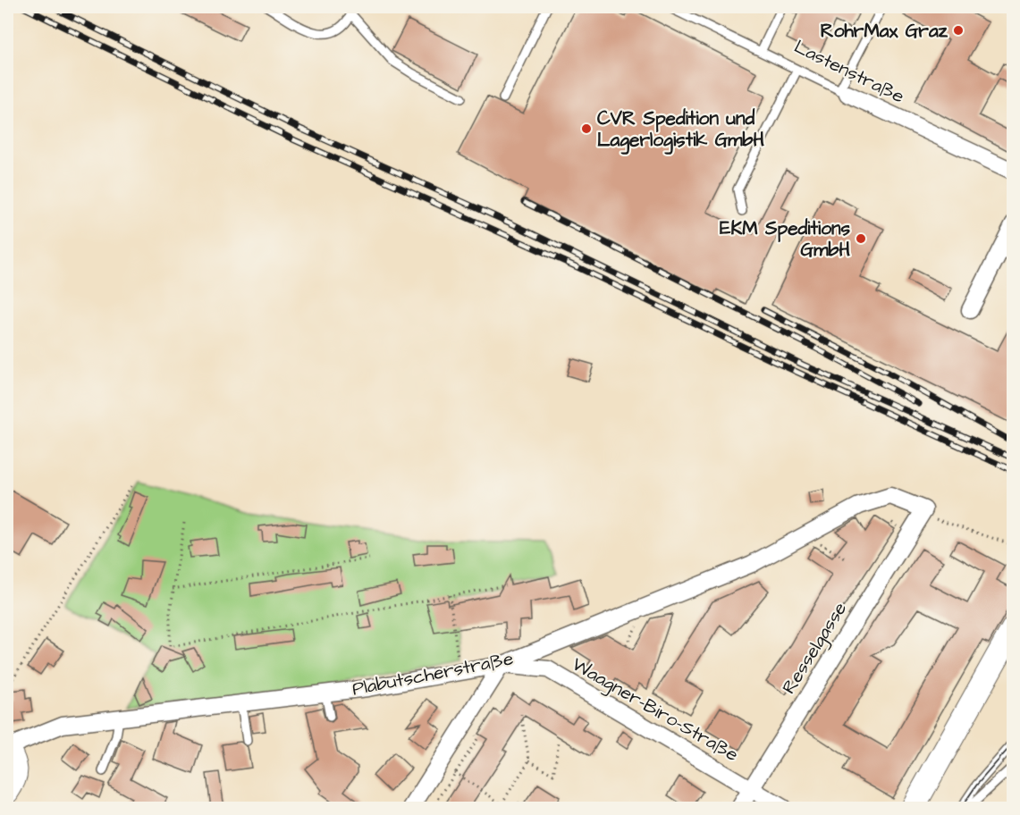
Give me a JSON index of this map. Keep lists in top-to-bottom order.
{
  "streets": {
    "street": [
      "Lastenstraße",
      "Resselgasse",
      "Plabutscherstraße",
      "Waagner-Biro-Straße"
    ]
  },
  "crossings": [
    ["Resselgasse", "Plabutscherstraße"],
    ["Resselgasse", "Waagner-Biro-Straße"],
    ["Plabutscherstraße", "Waagner-Biro-Straße"]
  ],
  "places": ["RohrMax Graz", "CVR Spedition und Lagerlogistik GmbH", "EKM Speditions GmbH"]
}
